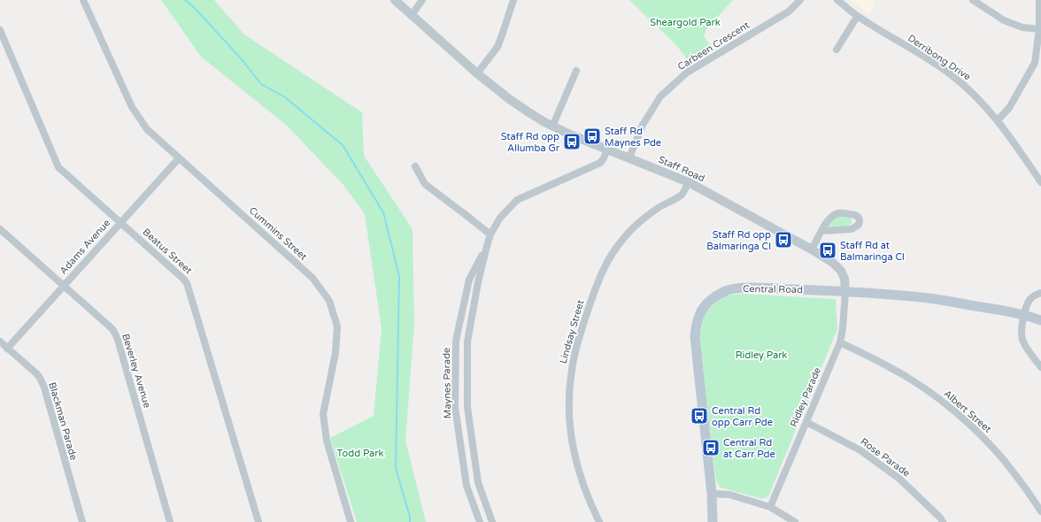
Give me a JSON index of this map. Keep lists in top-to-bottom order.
{
  "streets": {
    "main road": ["Central Road"],
    "street": [
      "Carbeen Crescent",
      "Derribong Drive",
      "Staff Road",
      "Cummins Street",
      "Adams Avenue",
      "Beatus Street",
      "Lindsay Street",
      "Beverley Avenue",
      "Maynes Parade",
      "Ridley Parade",
      "Albert Street",
      "Blackman Parade",
      "Rose Parade"
    ]
  },
  "crossings": [
    ["Carbeen Crescent", "Staff Road"],
    ["Staff Road", "Central Road"],
    ["Staff Road", "Lindsay Street"],
    ["Staff Road", "Maynes Parade"],
    ["Staff Road", "Ridley Parade"],
    ["Cummins Street", "Adams Avenue"],
    ["Adams Avenue", "Beatus Street"],
    ["Adams Avenue", "Beverley Avenue"],
    ["Adams Avenue", "Blackman Parade"],
    ["Central Road", "Ridley Parade"],
    ["Ridley Parade", "Albert Street"],
    ["Ridley Parade", "Rose Parade"]
  ],
  "parks": ["Sheargold Park", "Ridley Park", "Todd Park"],
  "places": {
    "bus stop": [
      "Staff Rd Maynes Pde",
      "Staff Rd opp Allumba Gr",
      "Staff Rd opp Balmaringa Cl",
      "Staff Rd at Balmaringa Cl",
      "Central Rd opp Carr Pde",
      "Central Rd at Carr Pde"
    ]
  }
}
